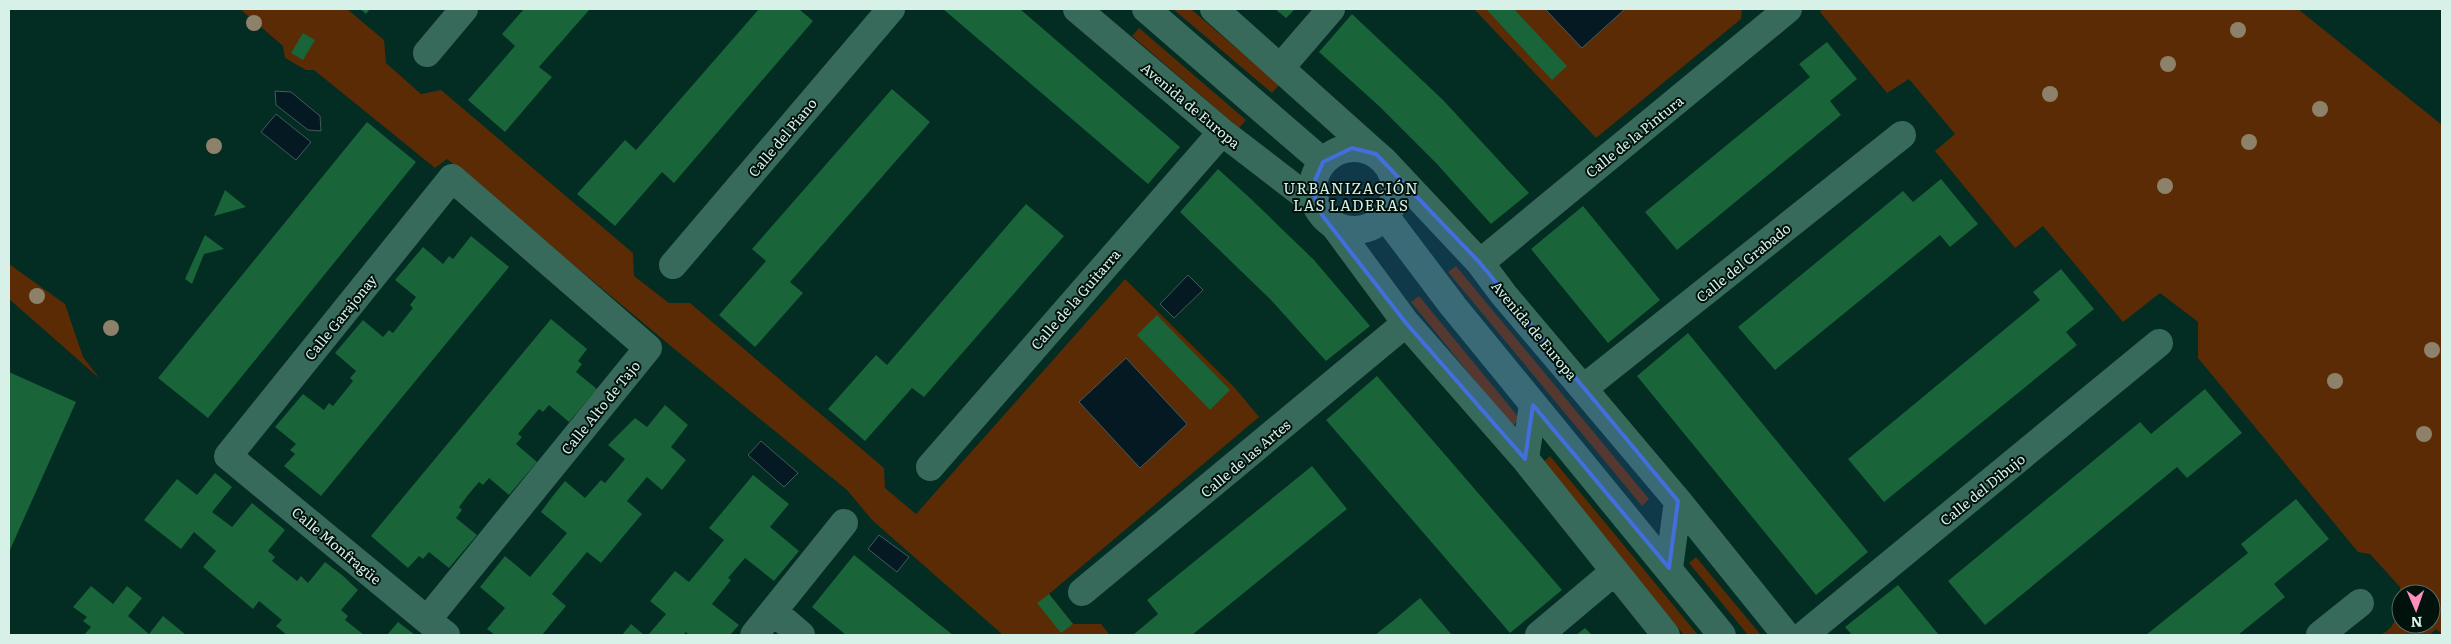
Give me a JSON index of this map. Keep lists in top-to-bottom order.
{
  "streets": {
    "street": [
      "Avenida de Europa",
      "Calle de la Pintura",
      "Calle del Piano",
      "Calle del Grabado",
      "Calle de la Guitarra",
      "Calle Garajonay",
      "Calle Alto de Tajo",
      "Calle de las Artes",
      "Calle del Dibujo",
      "Calle Monfragüe"
    ]
  },
  "crossings": [
    ["Avenida de Europa", "Calle de la Pintura"],
    ["Avenida de Europa", "Calle del Grabado"],
    ["Avenida de Europa", "Calle de la Guitarra"],
    ["Avenida de Europa", "Calle de las Artes"],
    ["Calle Garajonay", "Calle Alto de Tajo"],
    ["Calle Garajonay", "Calle Monfragüe"],
    ["Calle Alto de Tajo", "Calle Monfragüe"]
  ],
  "districts": ["URBANIZACIÓN LAS LADERAS"],
  "north": "bottom"
}
